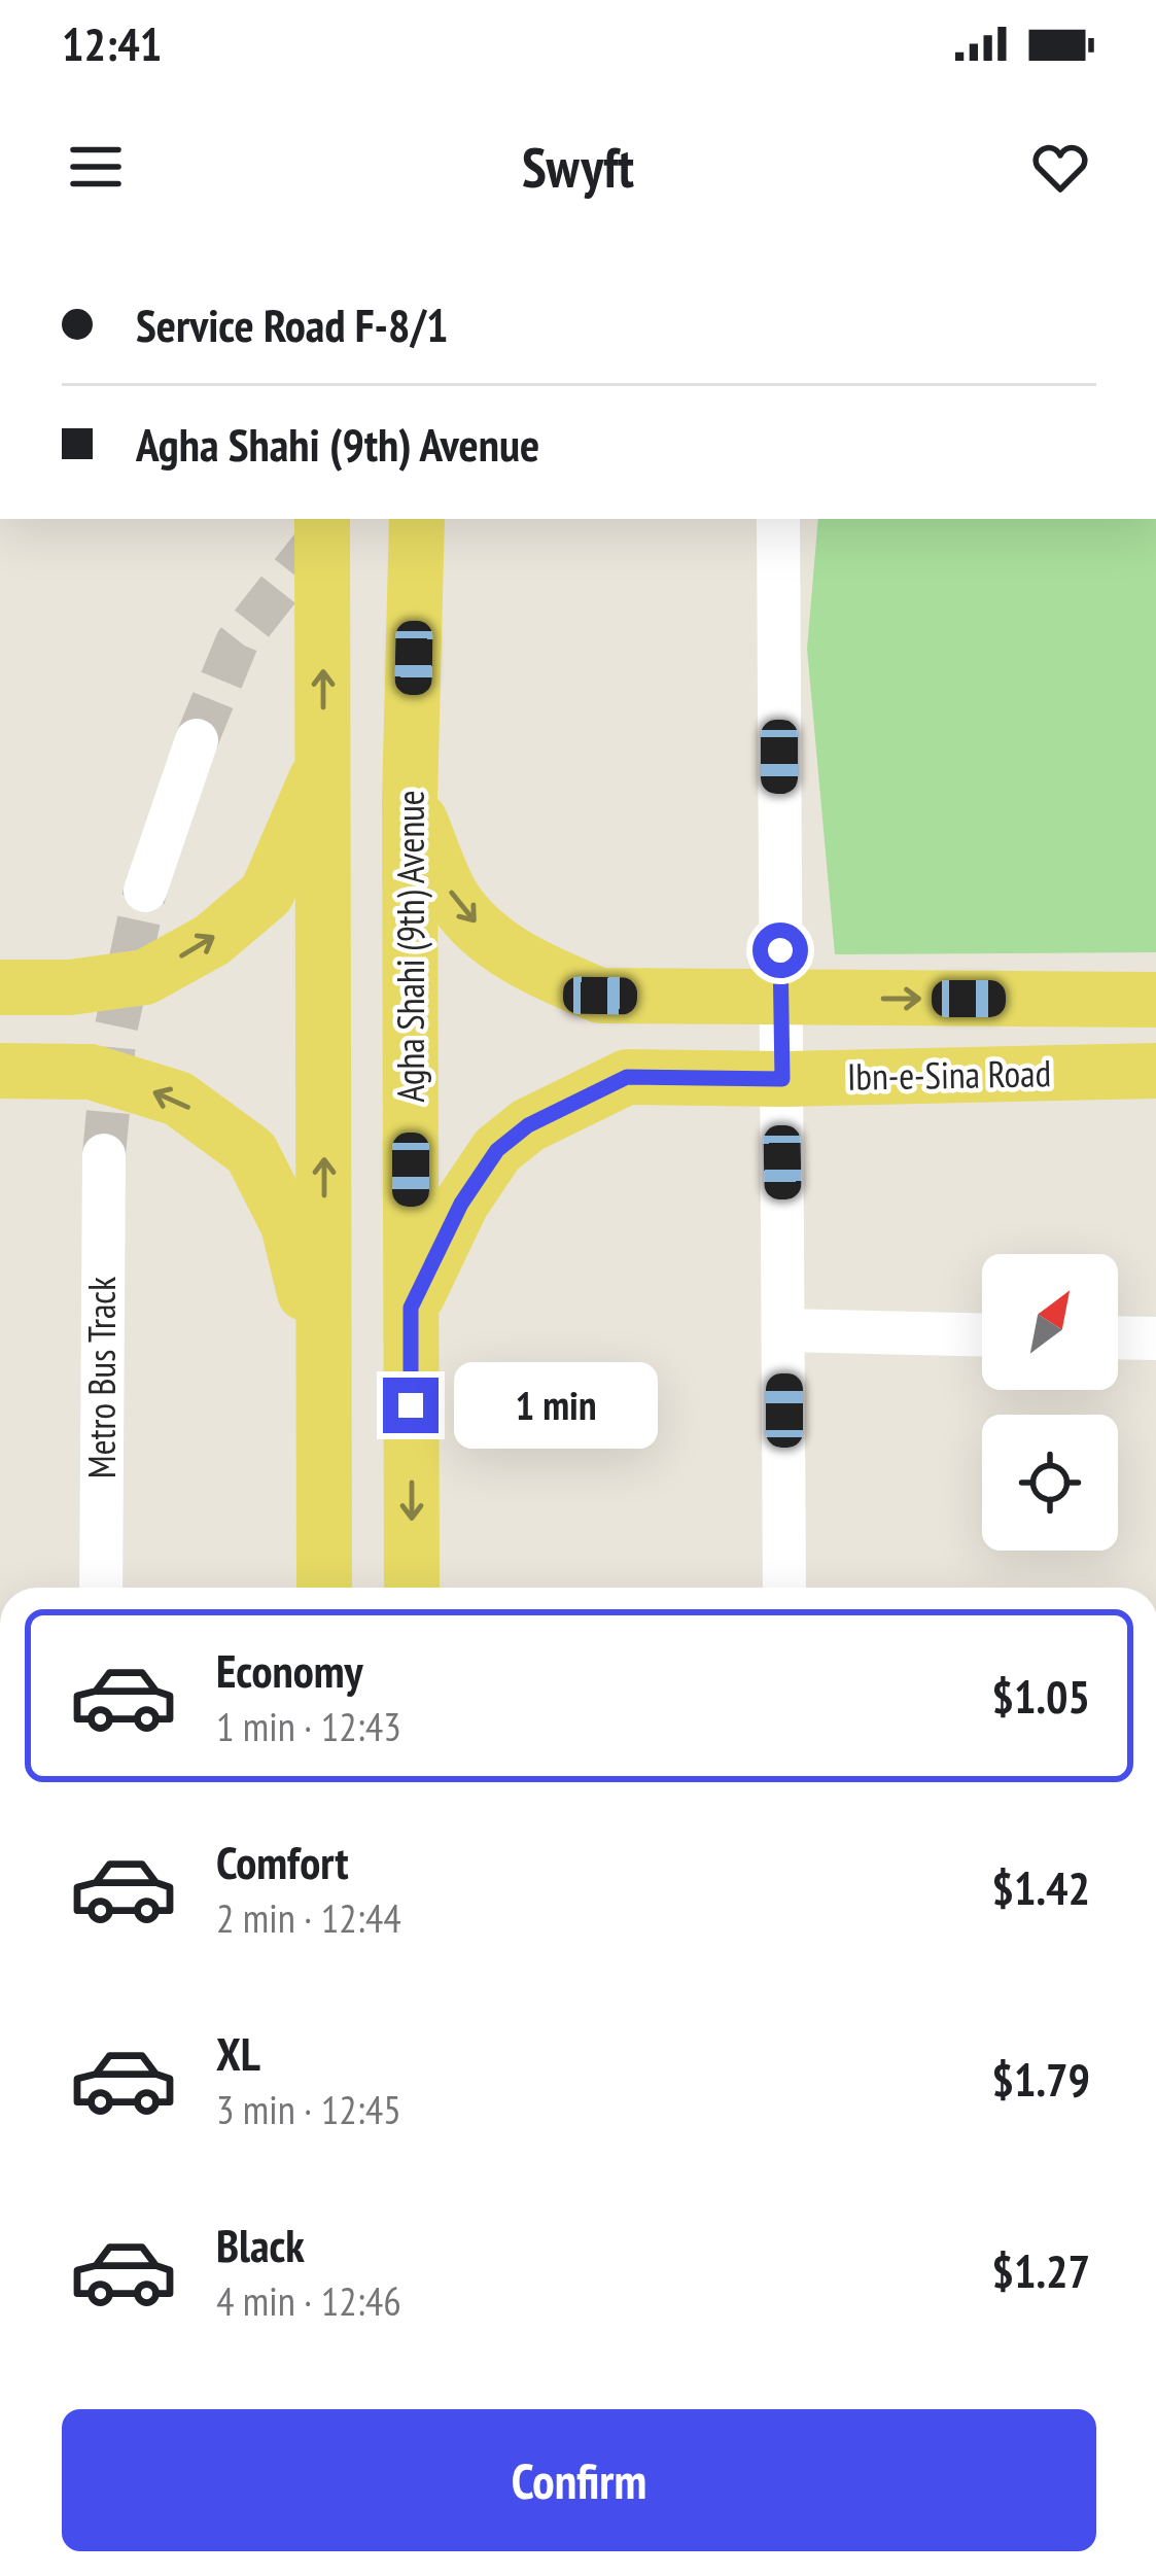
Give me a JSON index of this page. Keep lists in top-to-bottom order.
{
  "streets": {
    "main road": ["Agha Shahi (9th) Avenue", "Ibn-e-Sina Road"],
    "street": ["Metro Bus Track"]
  },
  "crossings": [
    ["Agha Shahi (9th) Avenue", "Ibn-e-Sina Road"]
  ],
  "north": "top right",
  "page": {
    "status": "12:41",
    "header": "Swyft",
    "banner": ["Service Road F-8/1", "Agha Shahi (9th) Avenue"],
    "bubble": "1 min",
    "list": [
      {
        "name": "Economy",
        "note": "1 min · 12:43",
        "value": "$1.05"
      },
      {
        "name": "Comfort",
        "note": "2 min · 12:44",
        "value": "$1.42"
      },
      {
        "name": "XL",
        "note": "3 min · 12:45",
        "value": "$1.79"
      },
      {
        "name": "Black",
        "note": "4 min · 12:46",
        "value": "$1.27"
      }
    ],
    "buttons": "Confirm"
  }
}
